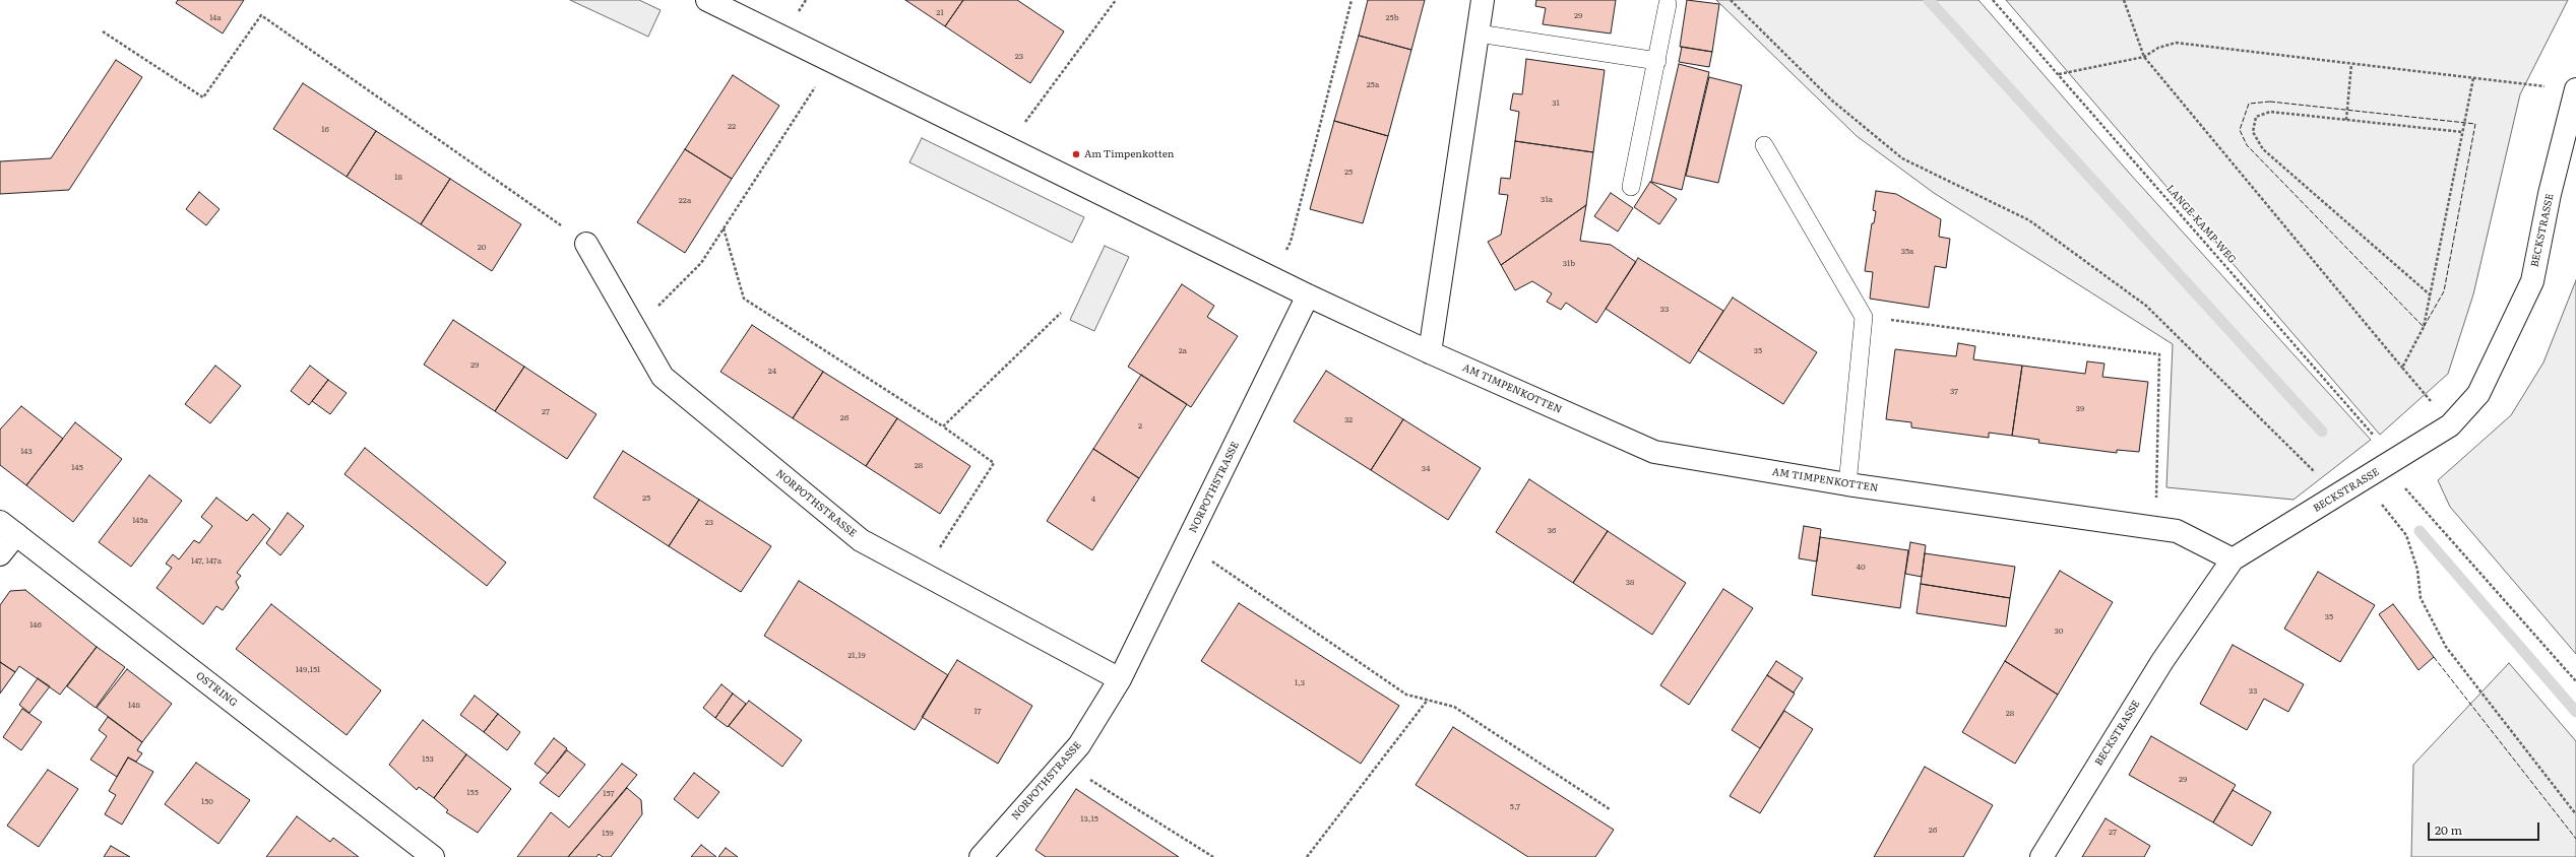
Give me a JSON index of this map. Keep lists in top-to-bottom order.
{
  "streets": {
    "street": [
      "BECKSTRASSE",
      "AM TIMPENKOTTEN",
      "NORPOTHSTRASSE",
      "OSTRING"
    ],
    "path": ["LANGE-KAMP-WEG"]
  },
  "crossings": [
    ["LANGE-KAMP-WEG", "BECKSTRASSE"],
    ["BECKSTRASSE", "AM TIMPENKOTTEN"],
    ["AM TIMPENKOTTEN", "NORPOTHSTRASSE"]
  ],
  "places": ["Am Timpenkotten"],
  "house_numbers": [
    "21",
    "29",
    "14a",
    "25b",
    "23",
    "25a",
    "31",
    "22",
    "16",
    "25",
    "18",
    "31a",
    "22a",
    "20",
    "35a",
    "31b",
    "33",
    "2a",
    "35",
    "29",
    "24",
    "37",
    "39",
    "27",
    "26",
    "32",
    "2",
    "143",
    "28",
    "145",
    "34",
    "25",
    "4",
    "145a",
    "23",
    "36",
    "147, 147a",
    "40",
    "38",
    "35",
    "146",
    "30",
    "21,19",
    "149,151",
    "1,3",
    "33",
    "148",
    "17",
    "28",
    "153",
    "29",
    "155",
    "157",
    "150",
    "5,7",
    "13,15",
    "26",
    "27",
    "159"
  ],
  "scale_bar": "20 m"
}
